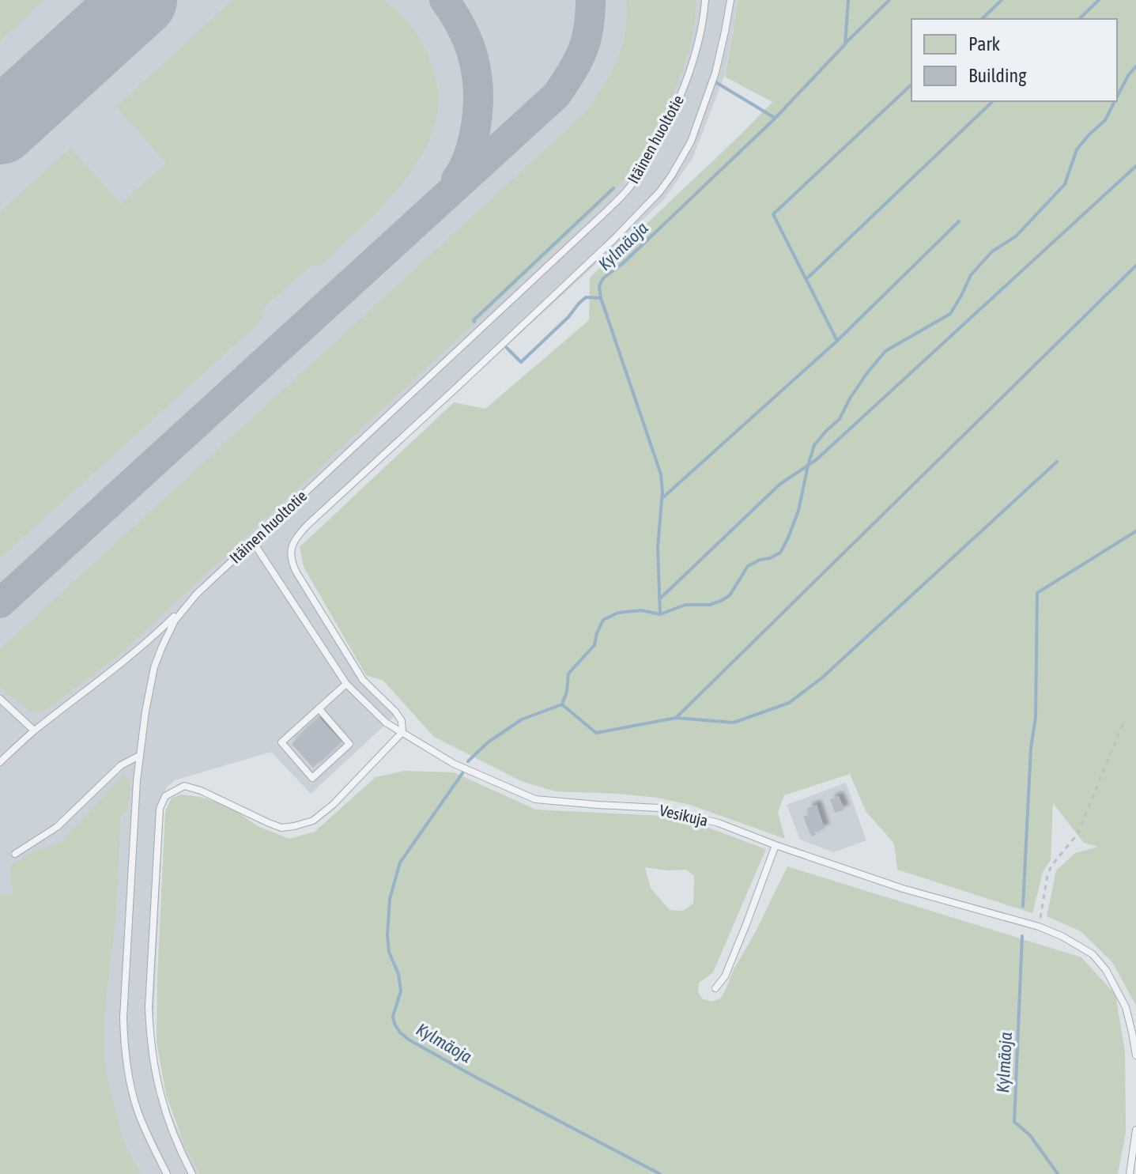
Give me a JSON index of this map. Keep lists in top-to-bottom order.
{
  "streets": {
    "lane": ["Itäinen huoltotie", "Vesikuja"]
  },
  "crossings": [
    ["Itäinen huoltotie", "Vesikuja"]
  ],
  "water": ["Kylmäoja"],
  "legend": ["Park", "Building"]
}
